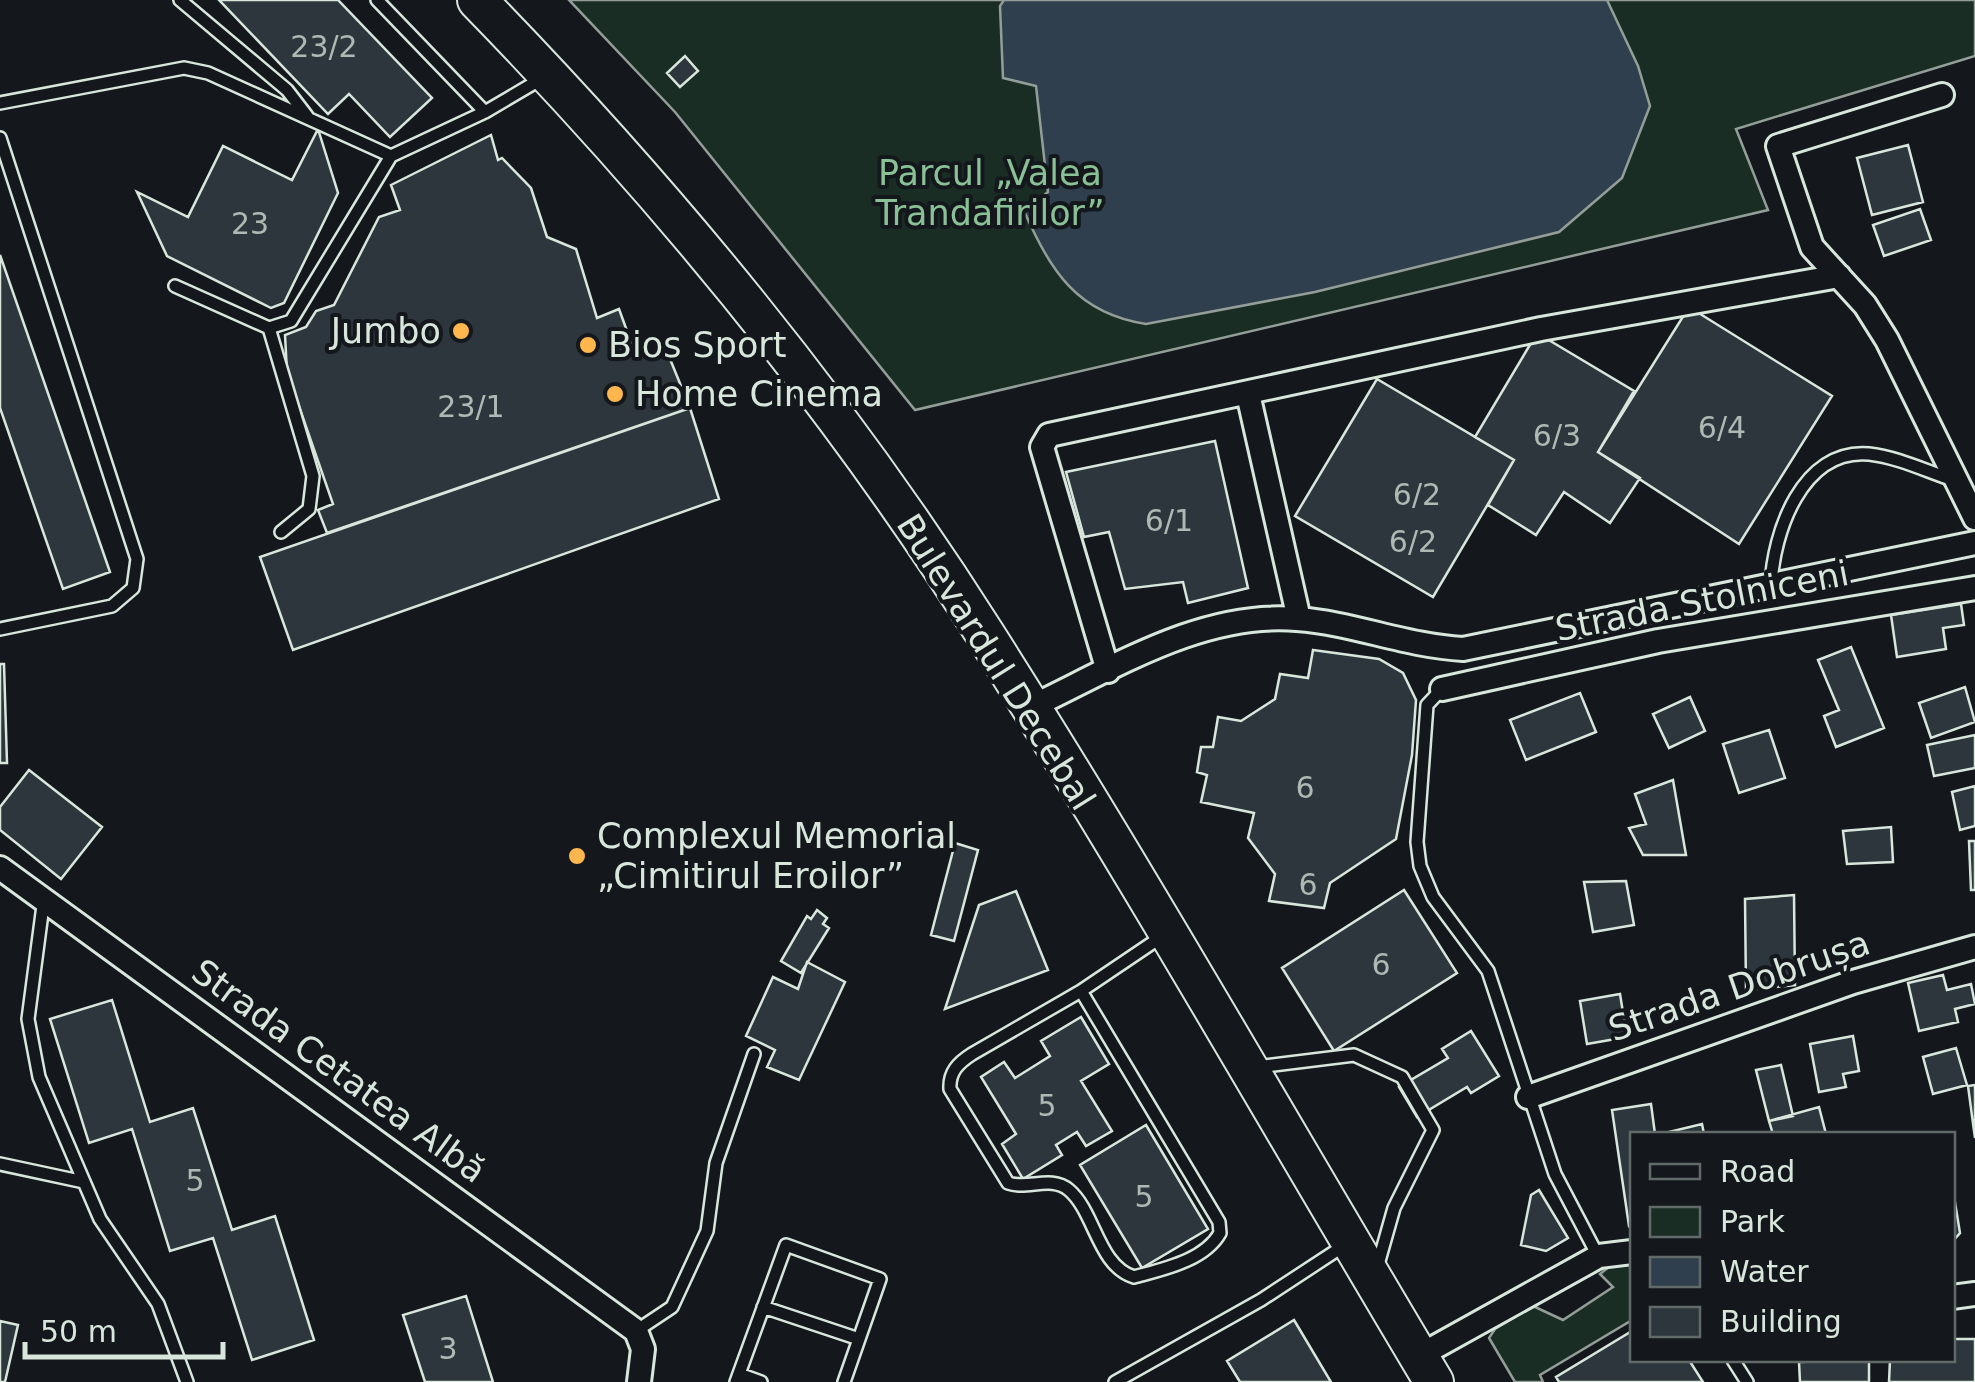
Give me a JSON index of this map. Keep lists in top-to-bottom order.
{
  "streets": {
    "main road": ["Bulevardul Decebal"],
    "street": ["Strada Stolniceni", "Strada Dobrușa", "Strada Cetatea Albă"]
  },
  "parks": ["Parcul „Valea Trandafirilor”"],
  "places": [
    "Jumbo",
    "Bios Sport",
    "Home Cinema",
    "Complexul Memorial „Cimitirul Eroilor”"
  ],
  "house_numbers": [
    "23/2",
    "23",
    "23/1",
    "6/4",
    "6/3",
    "6/2",
    "6/1",
    "6/2",
    "6",
    "6",
    "6",
    "5",
    "5",
    "5",
    "3"
  ],
  "legend": [
    "Road",
    "Park",
    "Water",
    "Building"
  ],
  "scale_bar": "50 m"
}
